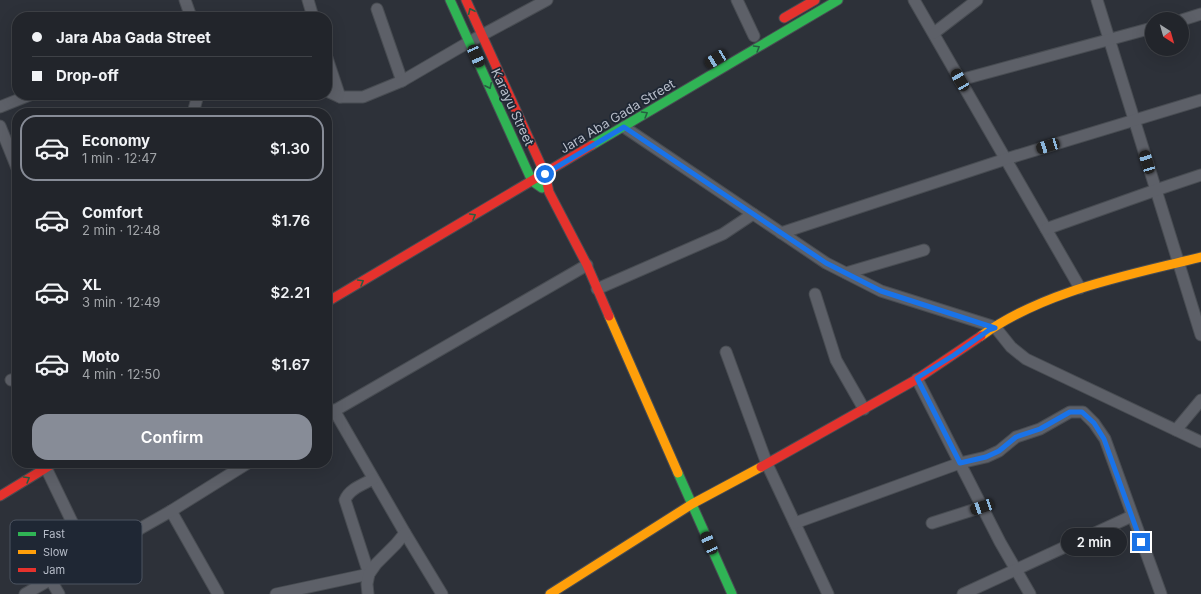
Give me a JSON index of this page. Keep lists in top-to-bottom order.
{
  "streets": {
    "street": ["Karayu Street", "Jara Aba Gada Street"]
  },
  "crossings": [
    ["Karayu Street", "Jara Aba Gada Street"]
  ],
  "one_way": ["Jara Aba Gada Street"],
  "legend": ["Fast", "Slow", "Jam"],
  "north": "bottom right",
  "page": {
    "banner": ["Jara Aba Gada Street", "Drop-off"],
    "list": [
      {
        "name": "Economy",
        "note": "1 min · 12:47",
        "value": "$1.30"
      },
      {
        "name": "Comfort",
        "note": "2 min · 12:48",
        "value": "$1.76"
      },
      {
        "name": "XL",
        "note": "3 min · 12:49",
        "value": "$2.21"
      },
      {
        "name": "Moto",
        "note": "4 min · 12:50",
        "value": "$1.67"
      }
    ],
    "buttons": "Confirm",
    "bubble": "2 min"
  }
}
